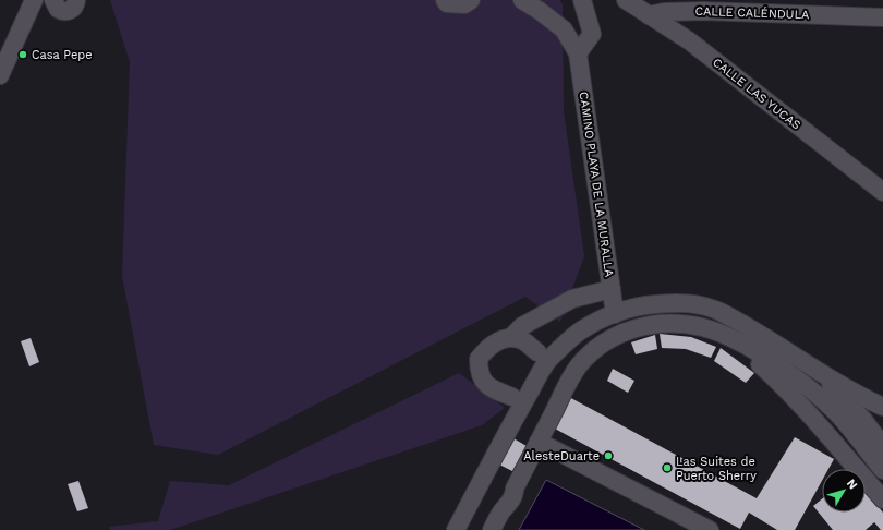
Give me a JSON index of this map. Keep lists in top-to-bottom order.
{
  "streets": {
    "street": ["CALLE CALÉNDULA", "CALLE LAS YUCAS", "CAMINO PLAYA DE LA MURALLA"]
  },
  "crossings": [
    ["CALLE CALÉNDULA", "CALLE LAS YUCAS"]
  ],
  "places": ["Casa Pepe", "AlesteDuarte", "Las Suites de Puerto Sherry"],
  "north": "top right"
}
